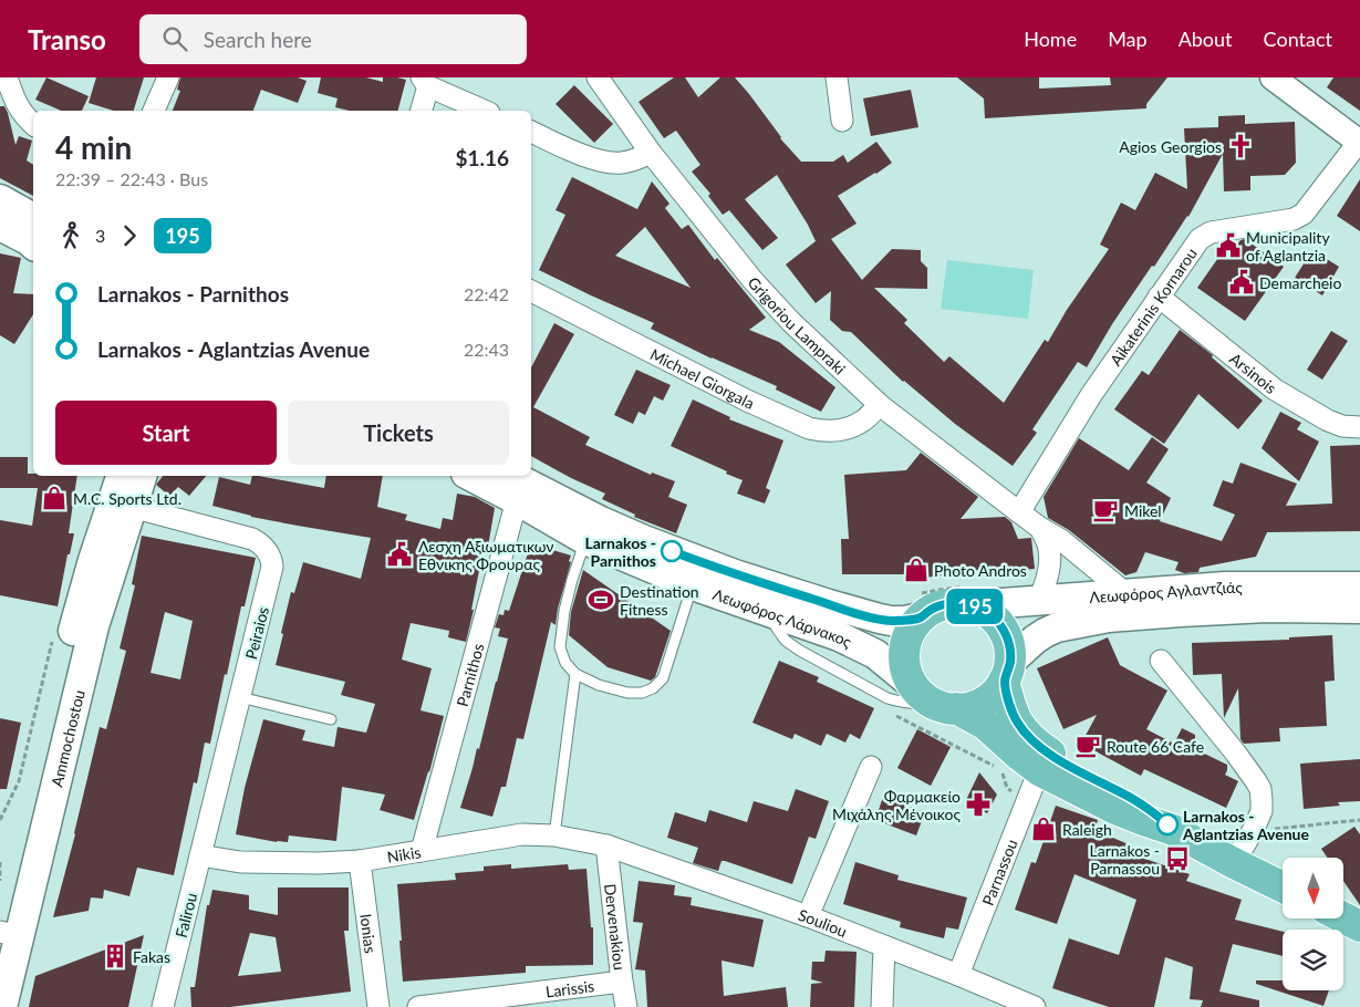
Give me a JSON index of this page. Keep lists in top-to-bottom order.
{
  "streets": {
    "main road": ["Λεωφόρος Αγλαντζιάς", "Λεωφόρος Λάρνακος", "Ammochostou"],
    "street": [
      "Aikaterinis Kornarou",
      "Grigoriou Lampraki",
      "Arsinois",
      "Michael Giorgala",
      "Peiraios",
      "Parnithos",
      "Nikis",
      "Parnassou",
      "Falirou",
      "Souliou",
      "Dervenakiou",
      "Ionias",
      "Larissis"
    ]
  },
  "crossings": [
    ["Aikaterinis Kornarou", "Grigoriou Lampraki"],
    ["Aikaterinis Kornarou", "Arsinois"],
    ["Grigoriou Lampraki", "Michael Giorgala"],
    ["Grigoriou Lampraki", "Λεωφόρος Αγλαντζιάς"],
    ["Λεωφόρος Αγλαντζιάς", "Λεωφόρος Λάρνακος"],
    ["Λεωφόρος Λάρνακος", "Parnithos"],
    ["Λεωφόρος Λάρνακος", "Parnassou"],
    ["Peiraios", "Ammochostou"],
    ["Peiraios", "Nikis"],
    ["Peiraios", "Falirou"],
    ["Parnithos", "Nikis"],
    ["Nikis", "Falirou"],
    ["Nikis", "Souliou"],
    ["Nikis", "Dervenakiou"],
    ["Nikis", "Ionias"],
    ["Parnassou", "Souliou"],
    ["Souliou", "Dervenakiou"],
    ["Dervenakiou", "Larissis"]
  ],
  "places": {
    "church": ["Agios Georgios"],
    "public building": ["Municipality of Aglantzia", "Demarcheio", "Λεσχη Αξιωματικων Εθνικης Φρουρας"],
    "shop": ["M.C. Sports Ltd.", "Photo Andros", "Raleigh"],
    "cafe": ["Mikel", "Route 66 Cafe"],
    "other": ["Larnakos - Parnithos", "Larnakos - Aglantzias Avenue"],
    "sports": ["Destination Fitness"],
    "pharmacy": ["Φαρμακείο Μιχάλης Μένοικος"],
    "bus stop": ["Larnakos - Parnassou"],
    "building": ["Fakas"]
  },
  "lines": ["bus line 195"],
  "north": "bottom",
  "page": {
    "header": "Transo",
    "search": "Search here",
    "nav": [
      "Home",
      "Map",
      "About",
      "Contact"
    ],
    "on_map": "195",
    "heading": ["4 min", "22:39 – 22:43 · Bus", "$1.16"],
    "legs": ["3", "195"],
    "list": [
      {
        "name": "Larnakos - Parnithos",
        "value": "22:42"
      },
      {
        "name": "Larnakos - Aglantzias Avenue",
        "value": "22:43"
      }
    ],
    "buttons": ["Start", "Tickets"]
  }
}
